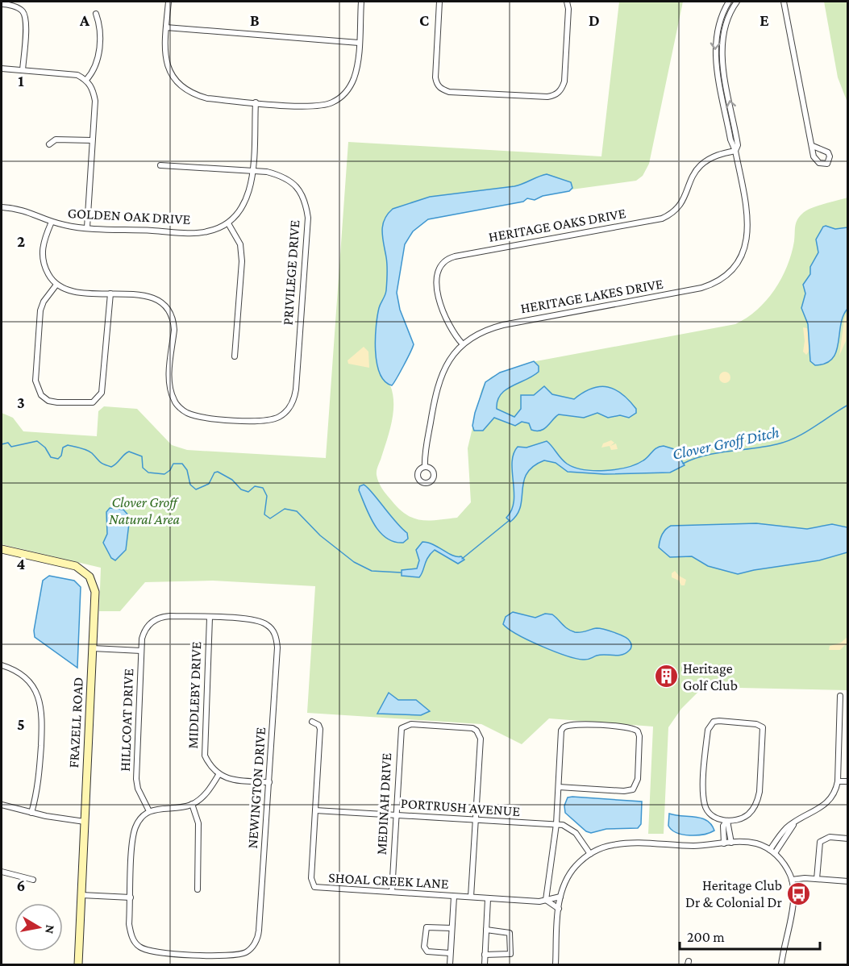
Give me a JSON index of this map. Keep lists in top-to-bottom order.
{
  "streets": {
    "street": [
      "GOLDEN OAK DRIVE",
      "HERITAGE OAKS DRIVE",
      "PRIVILEGE DRIVE",
      "HERITAGE LAKES DRIVE",
      "MIDDLEBY DRIVE",
      "HILLCOAT DRIVE",
      "FRAZELL ROAD",
      "NEWINGTON DRIVE",
      "MEDINAH DRIVE",
      "PORTRUSH AVENUE",
      "SHOAL CREEK LANE"
    ]
  },
  "crossings": [
    ["HERITAGE OAKS DRIVE", "HERITAGE LAKES DRIVE"],
    ["MIDDLEBY DRIVE", "HILLCOAT DRIVE"],
    ["MIDDLEBY DRIVE", "NEWINGTON DRIVE"],
    ["HILLCOAT DRIVE", "NEWINGTON DRIVE"],
    ["MEDINAH DRIVE", "PORTRUSH AVENUE"],
    ["MEDINAH DRIVE", "SHOAL CREEK LANE"],
    ["PORTRUSH AVENUE", "SHOAL CREEK LANE"]
  ],
  "water": ["Clover Groff Ditch"],
  "parks": ["Clover Groff Natural Area"],
  "places": {
    "building": ["Heritage Golf Club"],
    "bus stop": ["Heritage Club Dr & Colonial Dr"]
  },
  "scale_bar": "200 m",
  "north": "right",
  "grid": {
    "columns": [
      "A",
      "B",
      "C",
      "D",
      "E"
    ],
    "rows": [
      "1",
      "2",
      "3",
      "4",
      "5",
      "6"
    ]
  }
}
